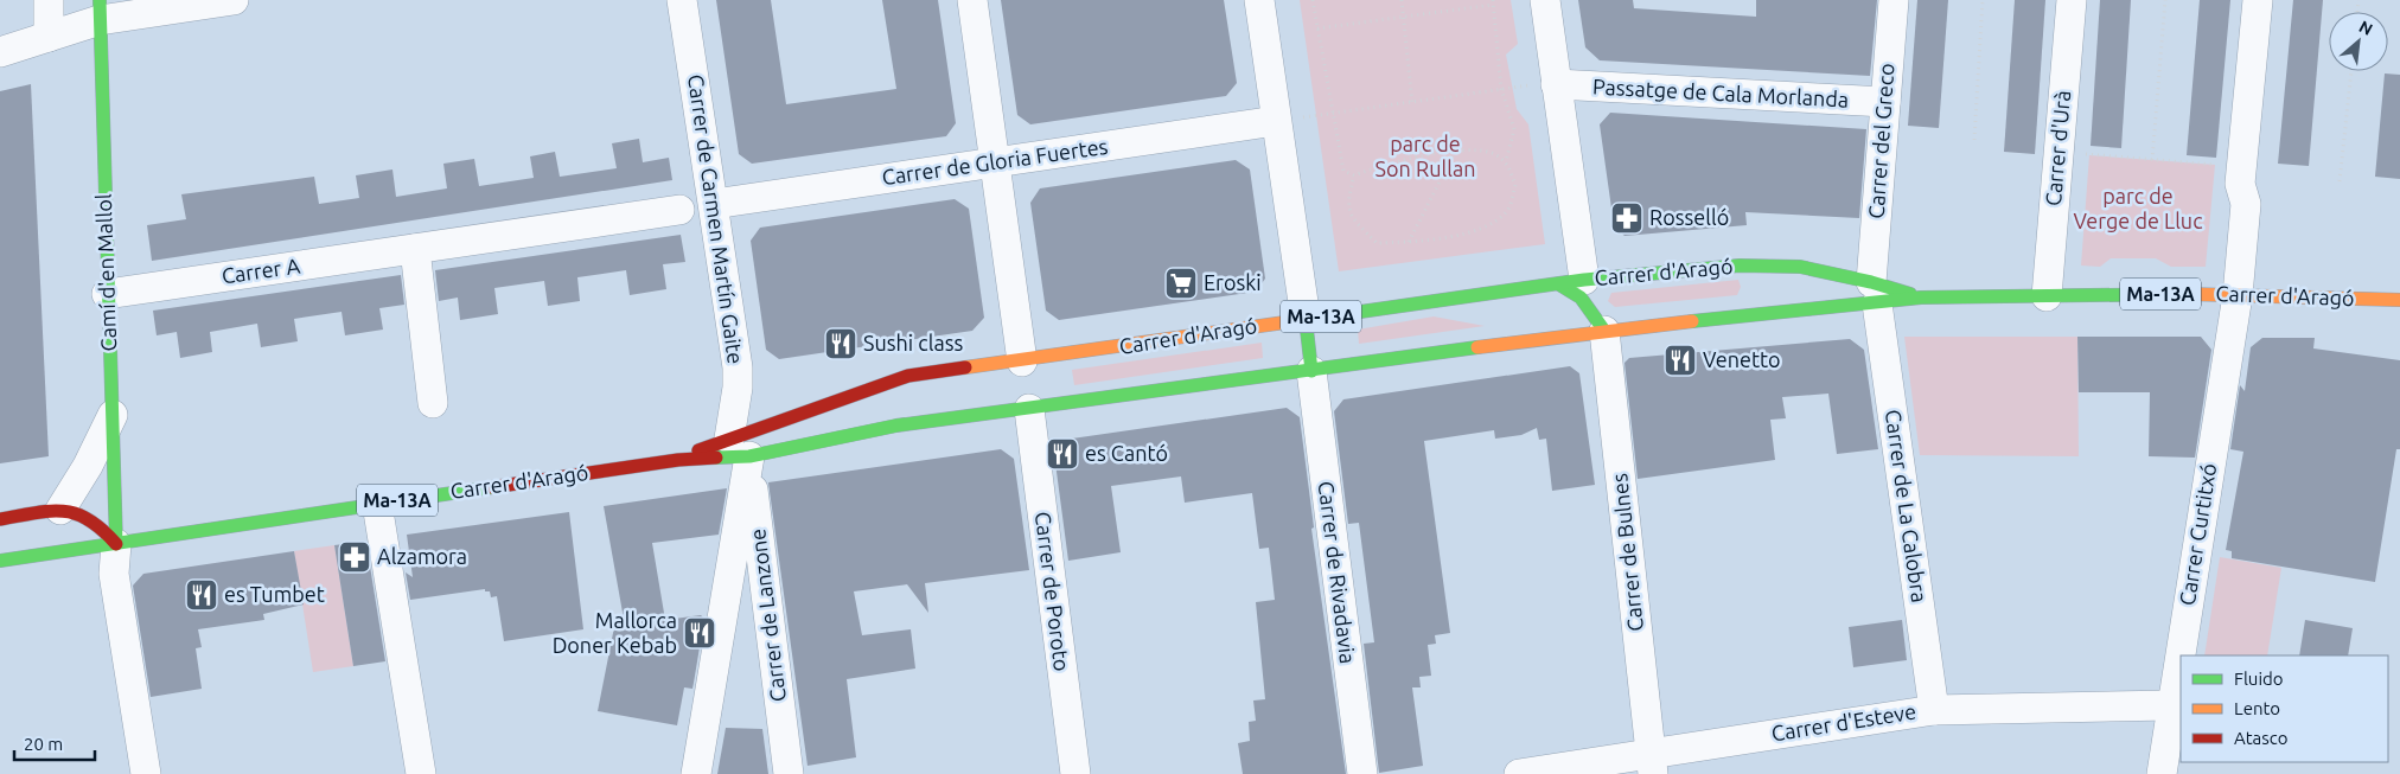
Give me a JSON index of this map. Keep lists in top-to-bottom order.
{
  "streets": {
    "main road": ["Camí d'en Mallol", "Carrer d'Aragó", "Ma-13A"],
    "street": [
      "Passatge de Cala Morlanda",
      "Carrer del Greco",
      "Carrer d'Urà",
      "Carrer de Gloria Fuertes",
      "Carrer de Carmen Martín Gaite",
      "Carrer A",
      "Carrer de La Calobra",
      "Carrer Curtitxó",
      "Carrer de Bulnes",
      "Carrer de Rivadavia",
      "Carrer de Poroto",
      "Carrer de Lanzone",
      "Carrer d'Esteve"
    ]
  },
  "crossings": [
    ["Passatge de Cala Morlanda", "Carrer del Greco"],
    ["Carrer del Greco", "Carrer d'Aragó"],
    ["Carrer del Greco", "Carrer de La Calobra"],
    ["Carrer d'Urà", "Carrer d'Aragó"],
    ["Carrer de Gloria Fuertes", "Carrer de Carmen Martín Gaite"],
    ["Carrer de Carmen Martín Gaite", "Carrer d'Aragó"],
    ["Carrer de Carmen Martín Gaite", "Carrer de Lanzone"],
    ["Carrer A", "Camí d'en Mallol"],
    ["Camí d'en Mallol", "Carrer d'Aragó"],
    ["Carrer d'Aragó", "Carrer de La Calobra"],
    ["Carrer d'Aragó", "Carrer Curtitxó"],
    ["Carrer d'Aragó", "Carrer de Bulnes"],
    ["Carrer d'Aragó", "Carrer de Rivadavia"],
    ["Carrer d'Aragó", "Carrer de Poroto"],
    ["Carrer d'Aragó", "Carrer de Lanzone"],
    ["Carrer de La Calobra", "Carrer d'Esteve"],
    ["Carrer Curtitxó", "Carrer d'Esteve"],
    ["Carrer de Bulnes", "Carrer d'Esteve"]
  ],
  "parks": ["parc de Son Rullan", "parc de Verge de Lluc"],
  "places": {
    "pharmacy": ["Rosselló", "Alzamora"],
    "supermarket": ["Eroski"],
    "restaurant": [
      "Sushi class",
      "Venetto",
      "es Cantó",
      "es Tumbet",
      "Mallorca Doner Kebab"
    ]
  },
  "legend": ["Fluido", "Lento", "Atasco"],
  "scale_bar": "20 m",
  "north": "top right"
}
